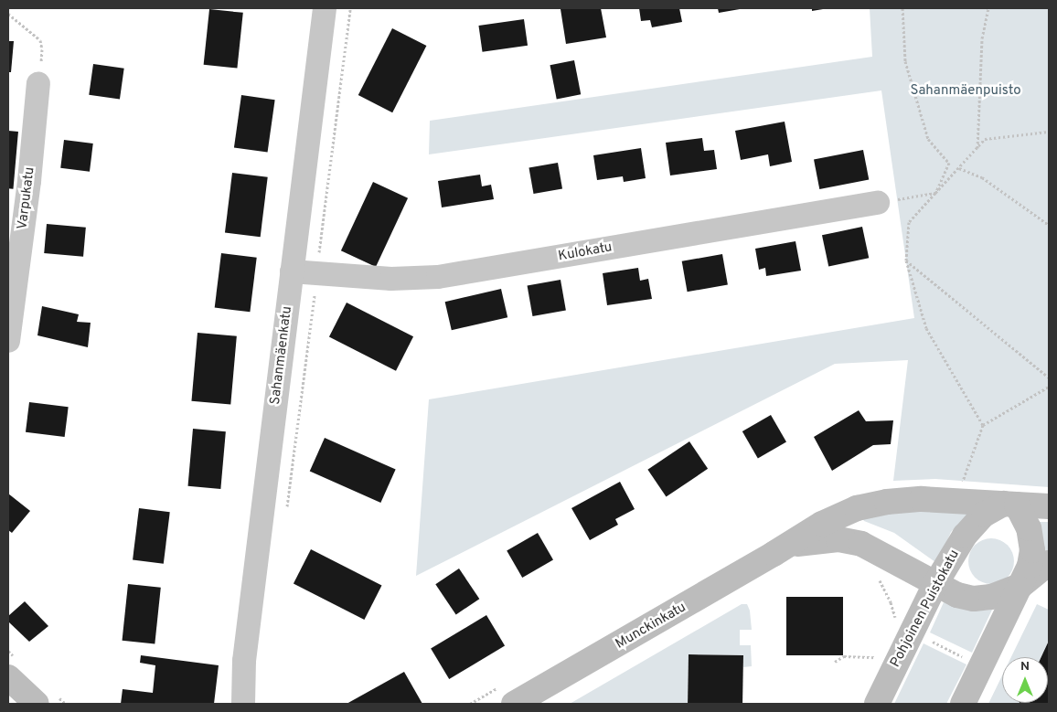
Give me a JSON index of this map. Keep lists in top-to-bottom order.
{
  "streets": {
    "main road": ["Pohjoinen Puistokatu", "Munckinkatu"],
    "street": ["Varpukatu", "Kulokatu", "Sahanmäenkatu"]
  },
  "crossings": [
    ["Kulokatu", "Sahanmäenkatu"],
    ["Pohjoinen Puistokatu", "Munckinkatu"]
  ],
  "parks": ["Sahanmäenpuisto"],
  "north": "top"
}
